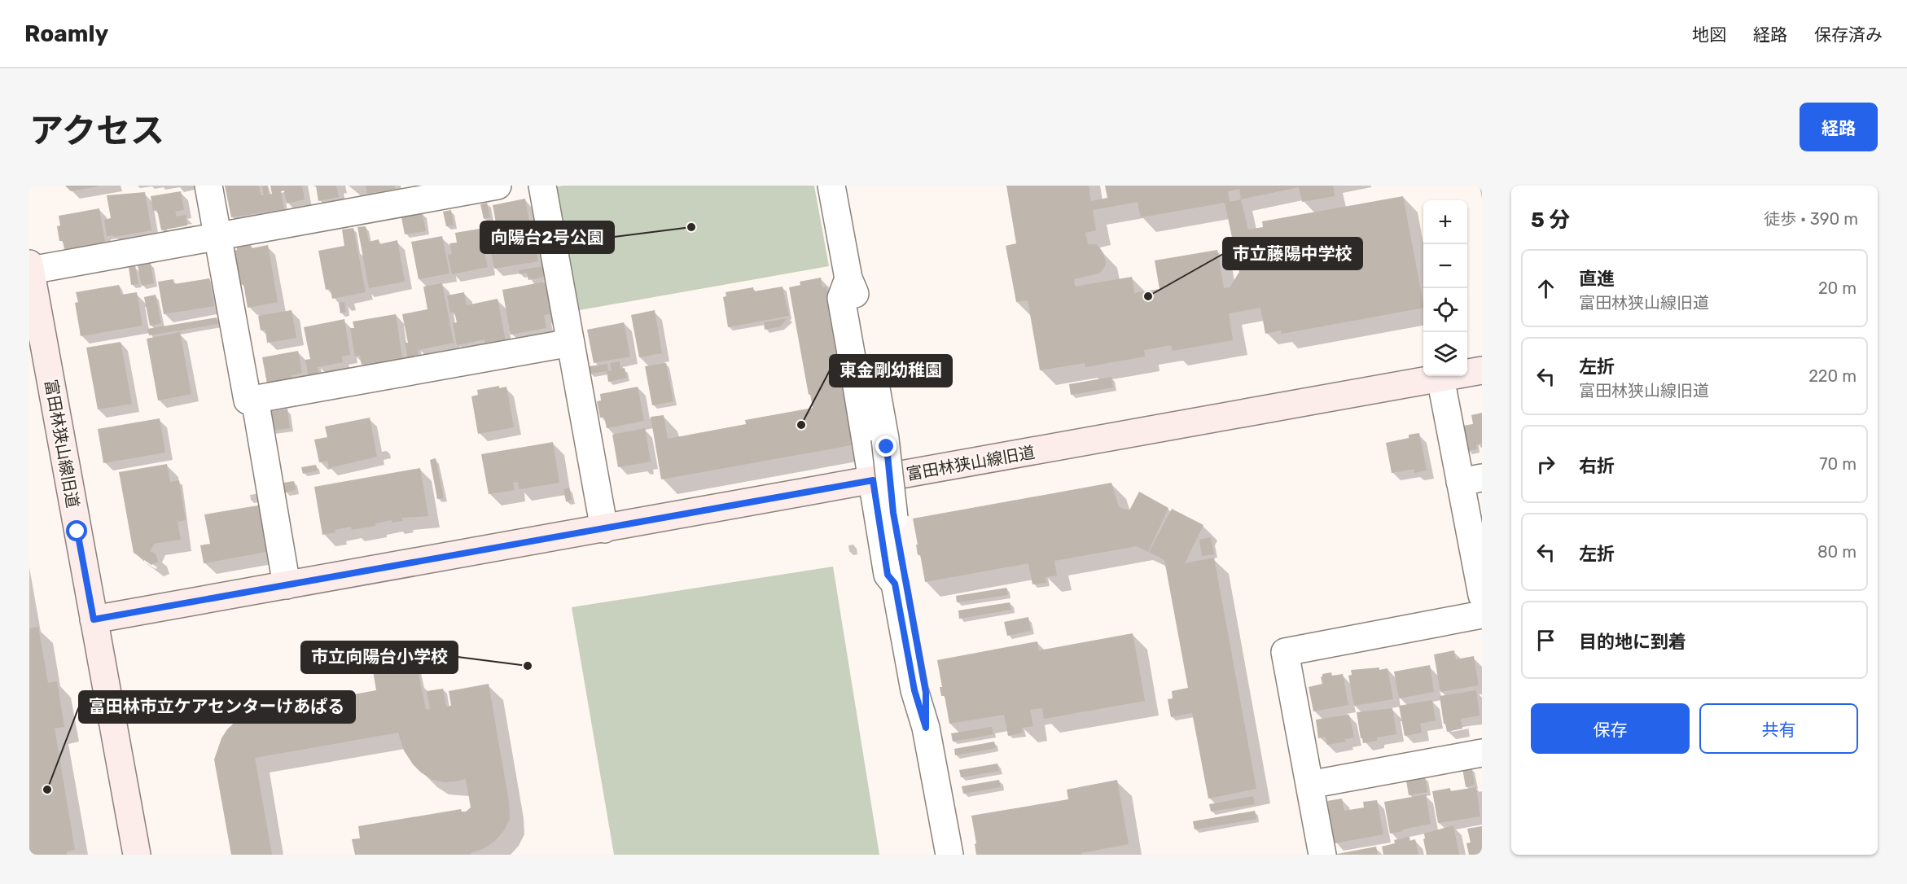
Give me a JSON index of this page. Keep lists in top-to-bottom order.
{
  "streets": {
    "street": ["富田林狭山線旧道"]
  },
  "places": [
    "向陽台2号公園",
    "市立藤陽中学校",
    "東金剛幼稚園",
    "市立向陽台小学校",
    "富田林市立ケアセンターけあぱる"
  ],
  "page": {
    "header": "Roamly",
    "nav": ["地図", "経路", "保存済み"],
    "title": "アクセス",
    "buttons": [
      "経路",
      ["保存", "共有"]
    ],
    "heading": ["5 分", "徒歩 · 390 m"],
    "map_buttons": ["+", "−"],
    "list": [
      ["直進", "富田林狭山線旧道", "20 m"],
      ["左折", "富田林狭山線旧道", "220 m"],
      ["右折", "70 m"],
      ["左折", "80 m"],
      "目的地に到着"
    ]
  }
}
